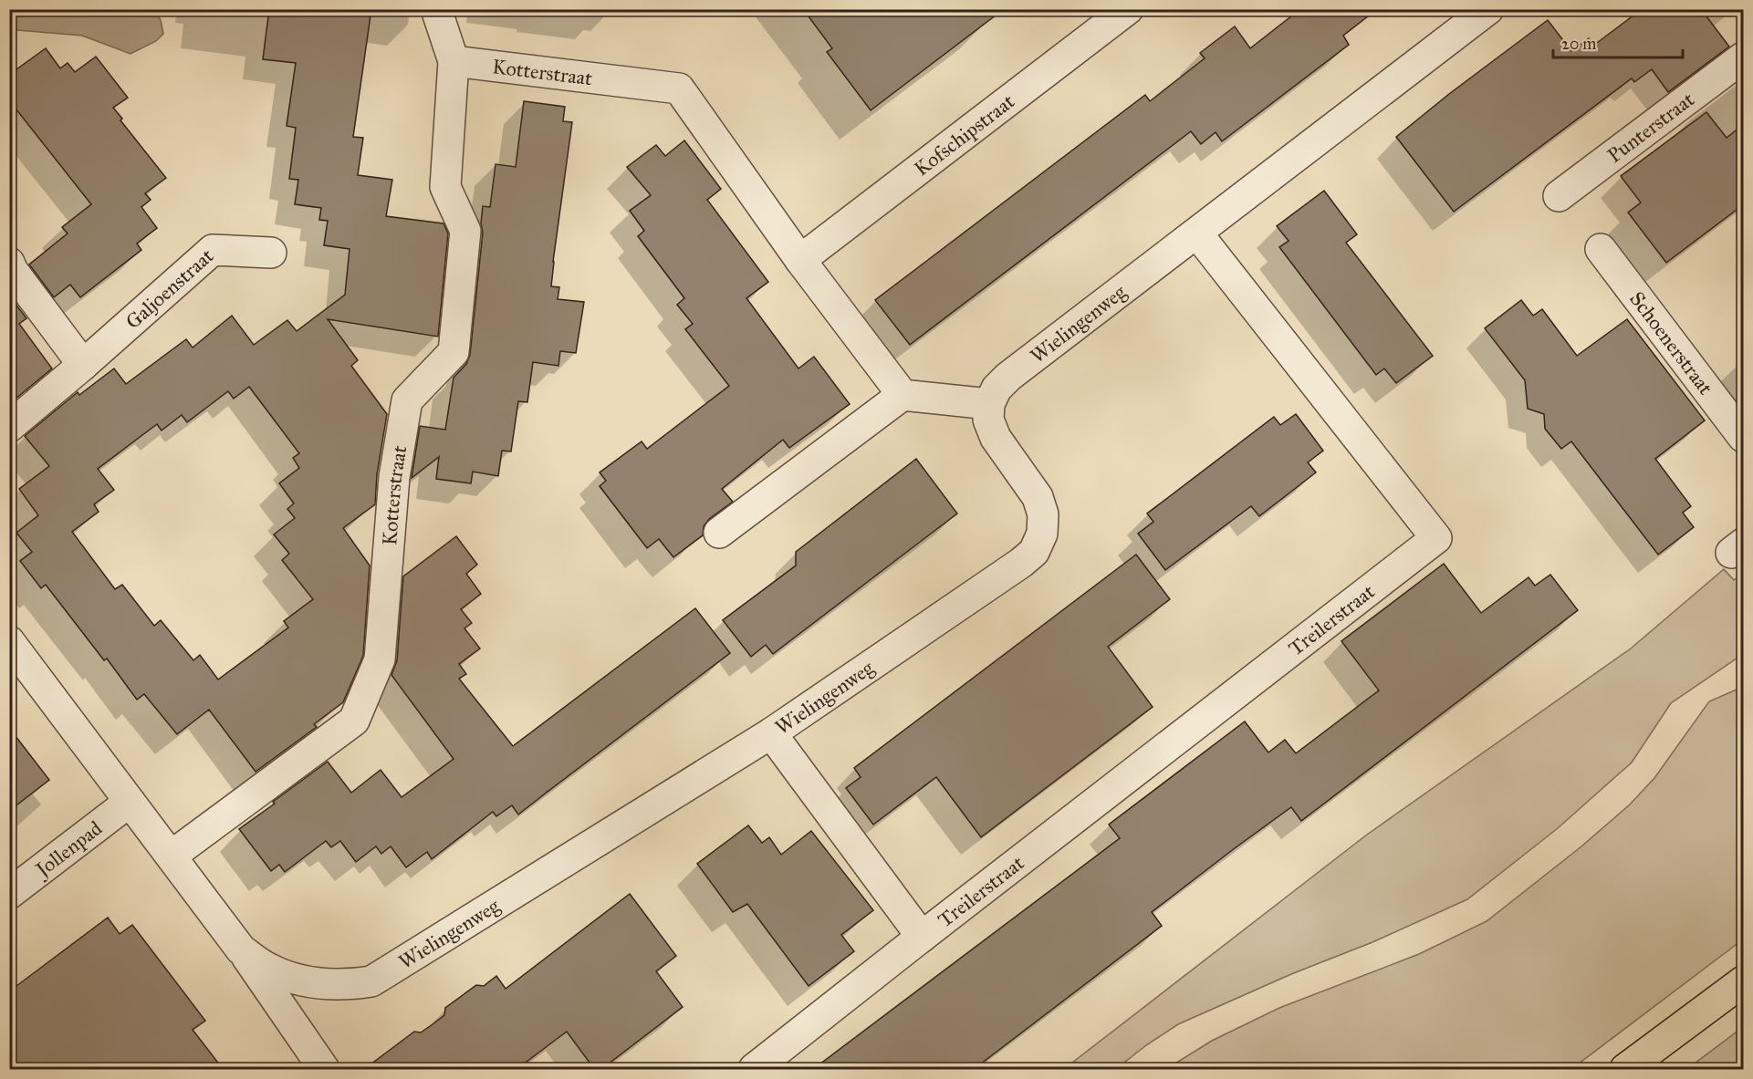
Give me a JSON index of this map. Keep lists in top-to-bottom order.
{
  "streets": {
    "street": [
      "Kotterstraat",
      "Punterstraat",
      "Kofschipstraat",
      "Galjoenstraat",
      "Wielingenweg",
      "Schoenerstraat",
      "Treilerstraat",
      "Jollenpad"
    ]
  },
  "crossings": [
    ["Kotterstraat", "Kofschipstraat"],
    ["Kotterstraat", "Wielingenweg"],
    ["Wielingenweg", "Treilerstraat"],
    ["Wielingenweg", "Jollenpad"]
  ],
  "scale_bar": "20 m"
}
